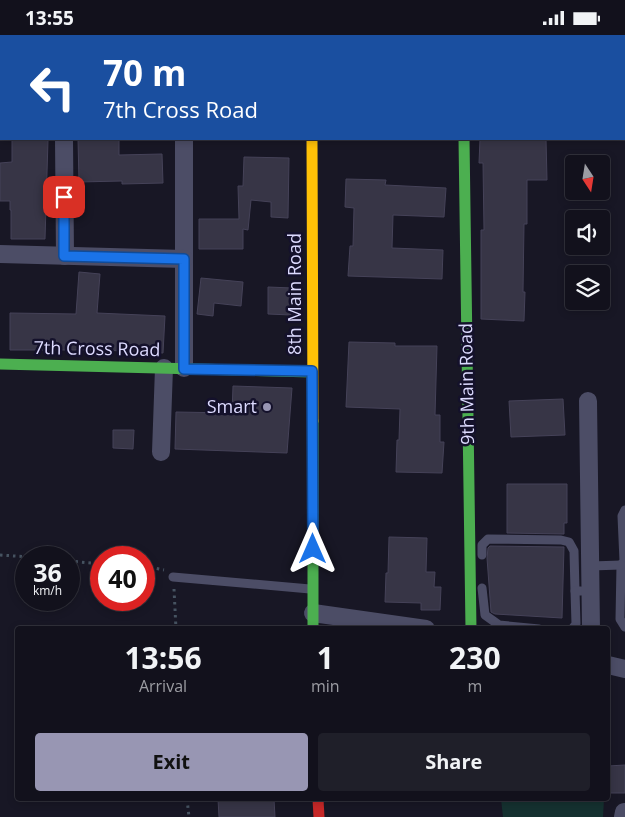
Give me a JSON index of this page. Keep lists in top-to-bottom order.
{
  "streets": {
    "street": ["8th Main Road", "7th Cross Road", "9th Main Road"]
  },
  "crossings": [
    ["8th Main Road", "7th Cross Road"]
  ],
  "places": ["Smart"],
  "north": "bottom",
  "page": {
    "status": "13:55",
    "turn": ["70 m", "7th Cross Road"],
    "speed": "36 km/h",
    "limit": "40",
    "eta": [
      "13:56",
      "Arrival",
      "1",
      "min",
      "230",
      "m"
    ],
    "buttons": ["Exit", "Share"]
  }
}
